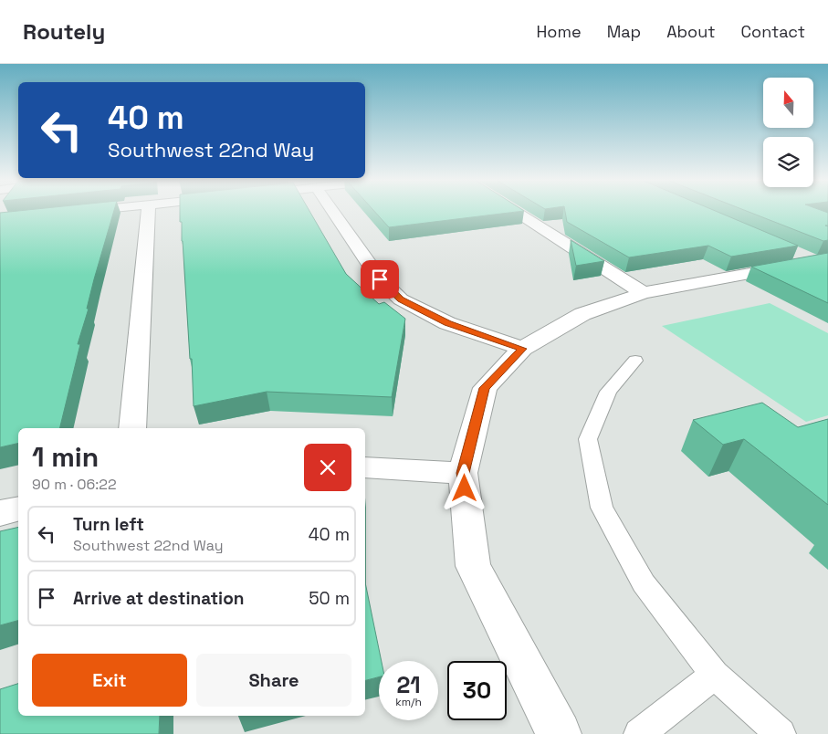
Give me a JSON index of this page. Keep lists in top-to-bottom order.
{
  "north": "top",
  "page": {
    "header": "Routely",
    "nav": [
      "Home",
      "Map",
      "About",
      "Contact"
    ],
    "turn": ["40 m", "Southwest 22nd Way"],
    "heading": ["1 min", "90 m · 06:22"],
    "list": [
      {
        "name": "Turn left",
        "note": "Southwest 22nd Way",
        "value": "40 m"
      },
      {
        "name": "Arrive at destination",
        "value": "50 m"
      }
    ],
    "buttons": ["Exit", "Share"],
    "speed": "21 km/h",
    "limit": "30"
  }
}
